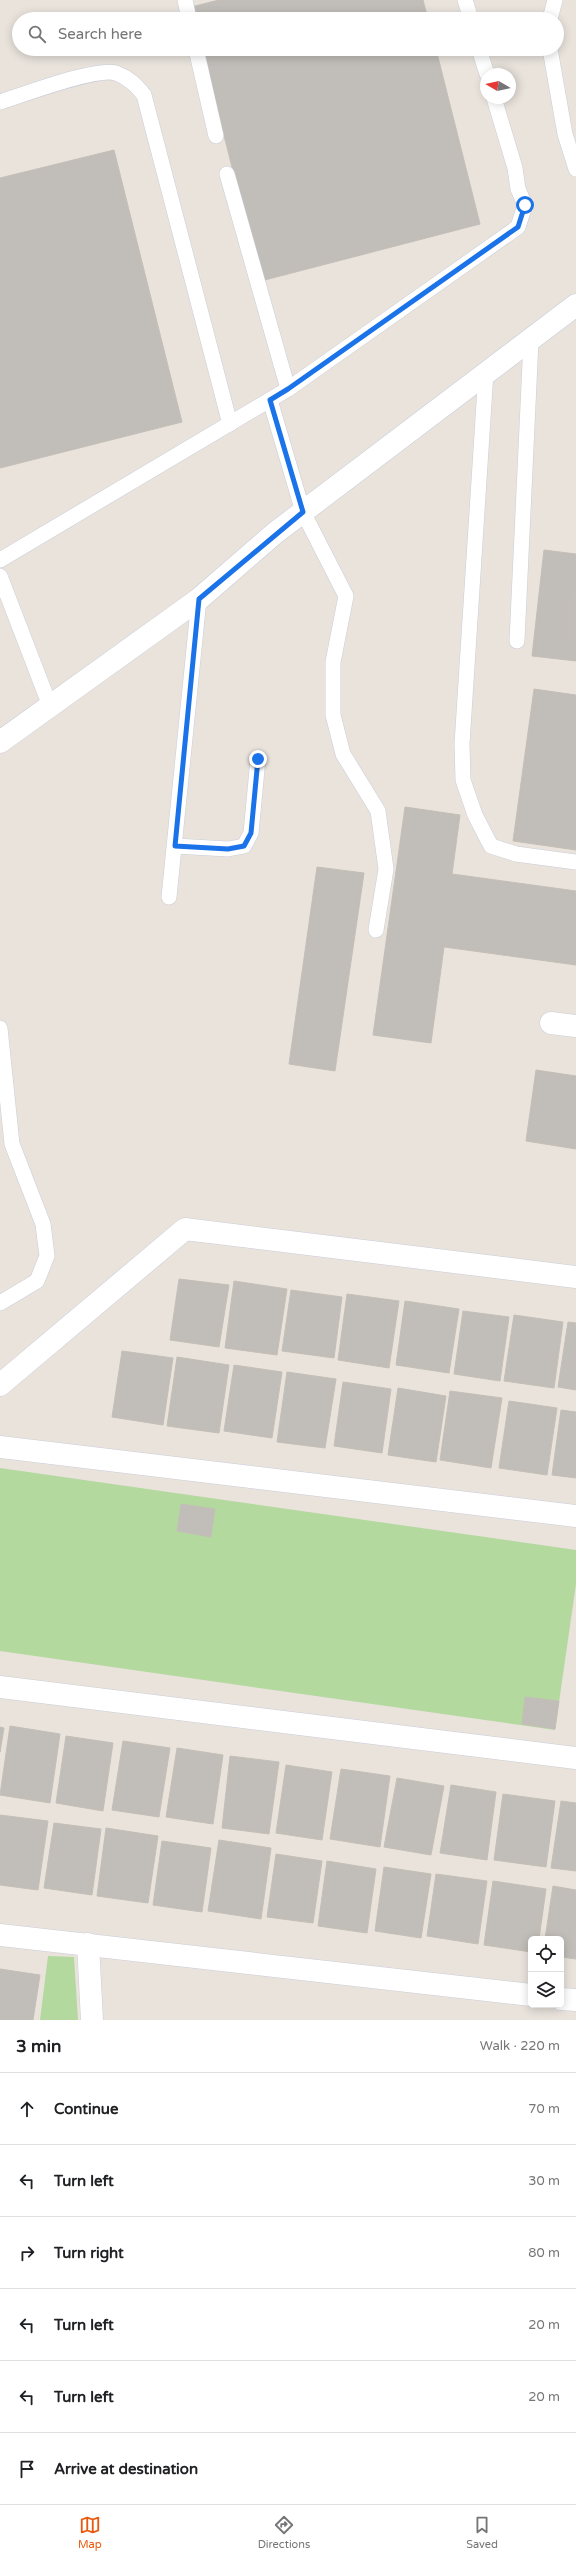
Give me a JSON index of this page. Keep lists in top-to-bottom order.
{
  "north": "left",
  "page": {
    "search": "Search here",
    "heading": ["3 min", "Walk · 220 m"],
    "list": [
      ["Continue", "70 m"],
      ["Turn left", "30 m"],
      ["Turn right", "80 m"],
      ["Turn left", "20 m"],
      ["Turn left", "20 m"],
      "Arrive at destination"
    ],
    "nav": ["Map", "Directions", "Saved"]
  }
}
